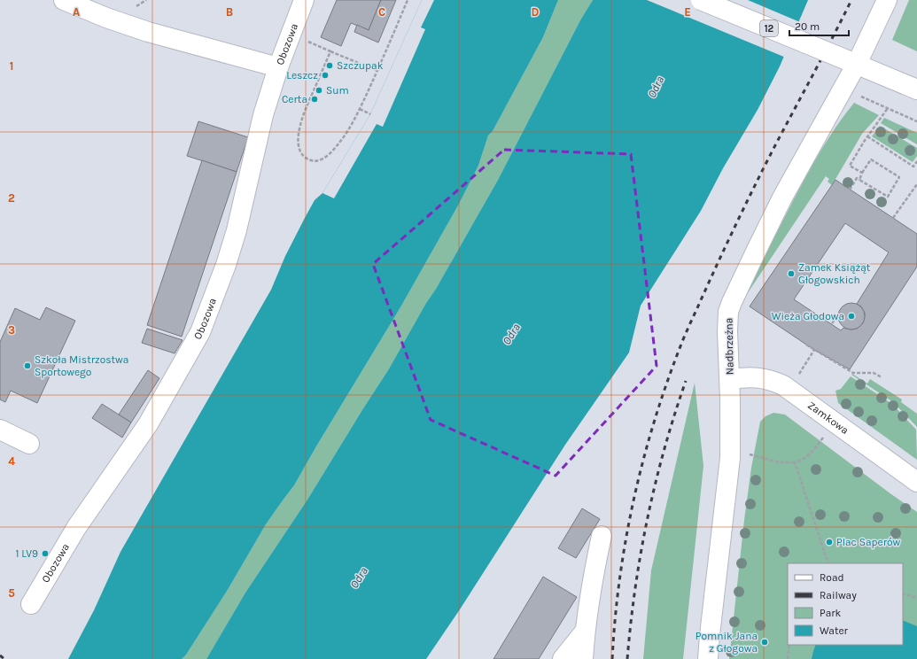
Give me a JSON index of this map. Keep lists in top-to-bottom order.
{
  "streets": {
    "street": [
      "12",
      "Obozowa",
      "Nadbrzeżna",
      "Zamkowa"
    ]
  },
  "crossings": [
    ["12", "Nadbrzeżna"],
    ["Nadbrzeżna", "Zamkowa"]
  ],
  "water": ["Odra"],
  "places": [
    "Szczupak",
    "Leszcz",
    "Sum",
    "Certa",
    "Zamek Książąt Głogowskich",
    "Wieża Głodowa",
    "Szkoła Mistrzostwa Sportowego",
    "Plac Saperów",
    "1 LV9",
    "Pomnik Jana z Głogowa"
  ],
  "legend": [
    "Road",
    "Railway",
    "Park",
    "Water"
  ],
  "scale_bar": "20 m",
  "grid": {
    "columns": [
      "A",
      "B",
      "C",
      "D",
      "E"
    ],
    "rows": [
      "1",
      "2",
      "3",
      "4",
      "5"
    ]
  }
}
